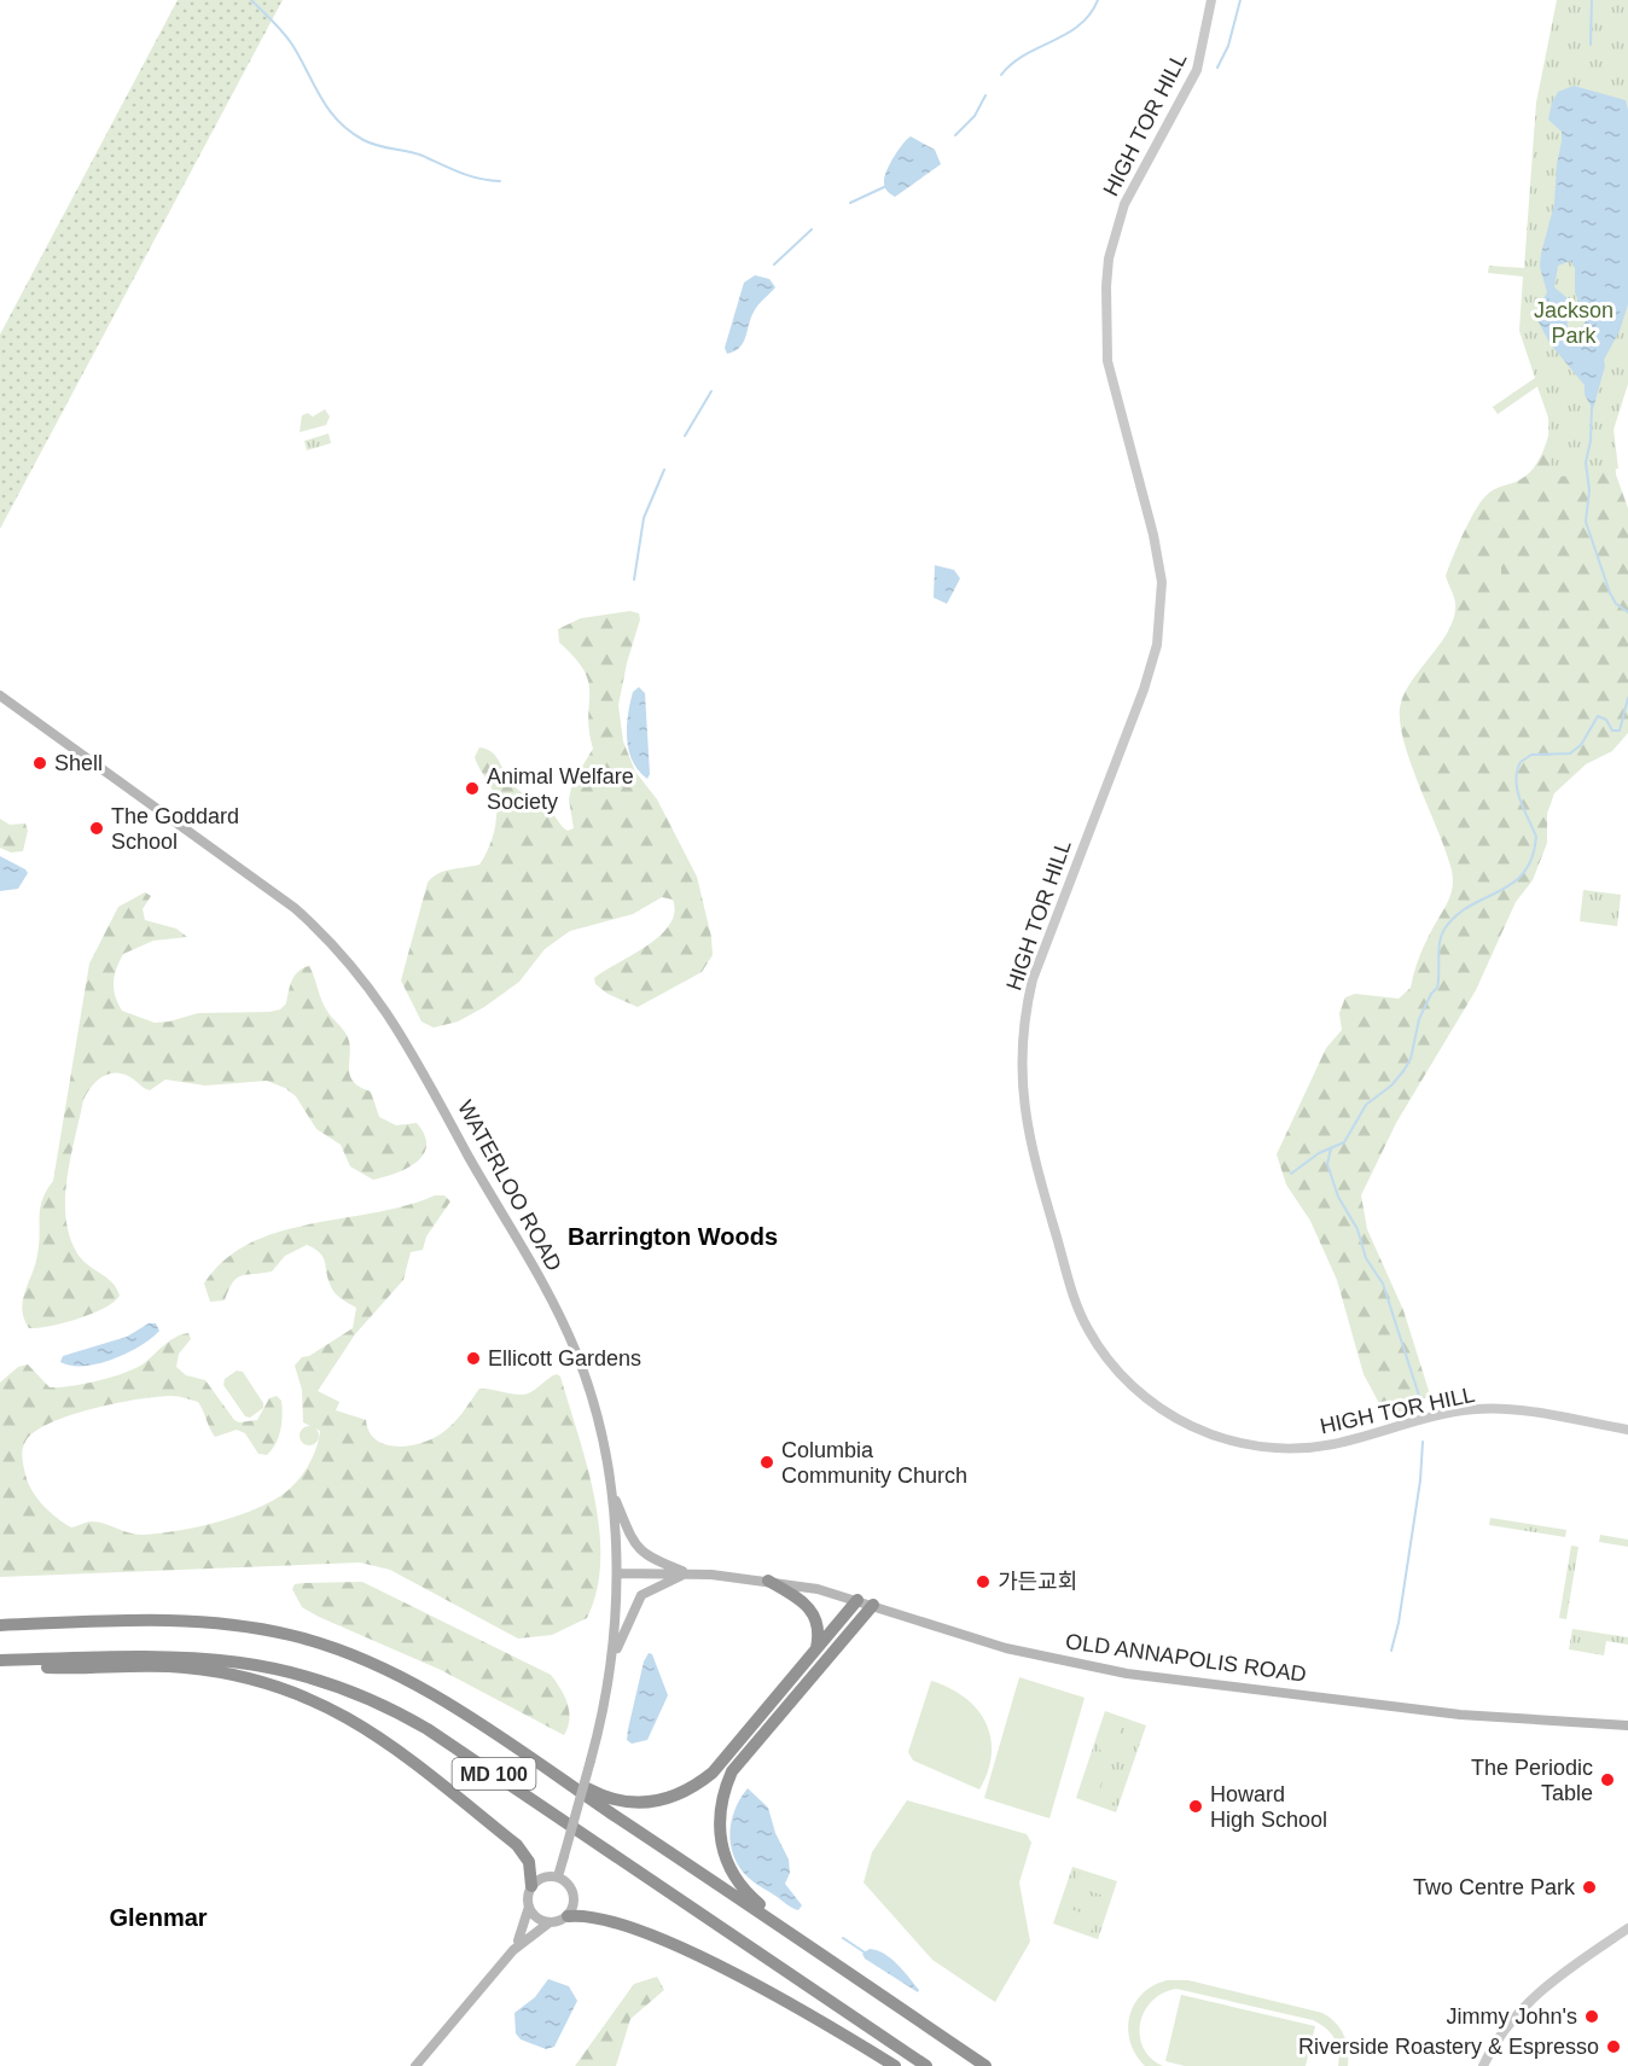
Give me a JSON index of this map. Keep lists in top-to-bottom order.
{
  "streets": {
    "highway": ["MD 100"],
    "main road": ["WATERLOO ROAD", "OLD ANNAPOLIS ROAD"],
    "street": ["HIGH TOR HILL"]
  },
  "crossings": [
    ["WATERLOO ROAD", "OLD ANNAPOLIS ROAD"]
  ],
  "districts": ["Barrington Woods", "Glenmar"],
  "parks": ["Jackson Park"],
  "places": [
    "Shell",
    "Animal Welfare Society",
    "The Goddard School",
    "Ellicott Gardens",
    "Columbia Community Church",
    "가든교회",
    "The Periodic Table",
    "Howard High School",
    "Two Centre Park",
    "Jimmy John's",
    "Riverside Roastery & Espresso"
  ]
}
